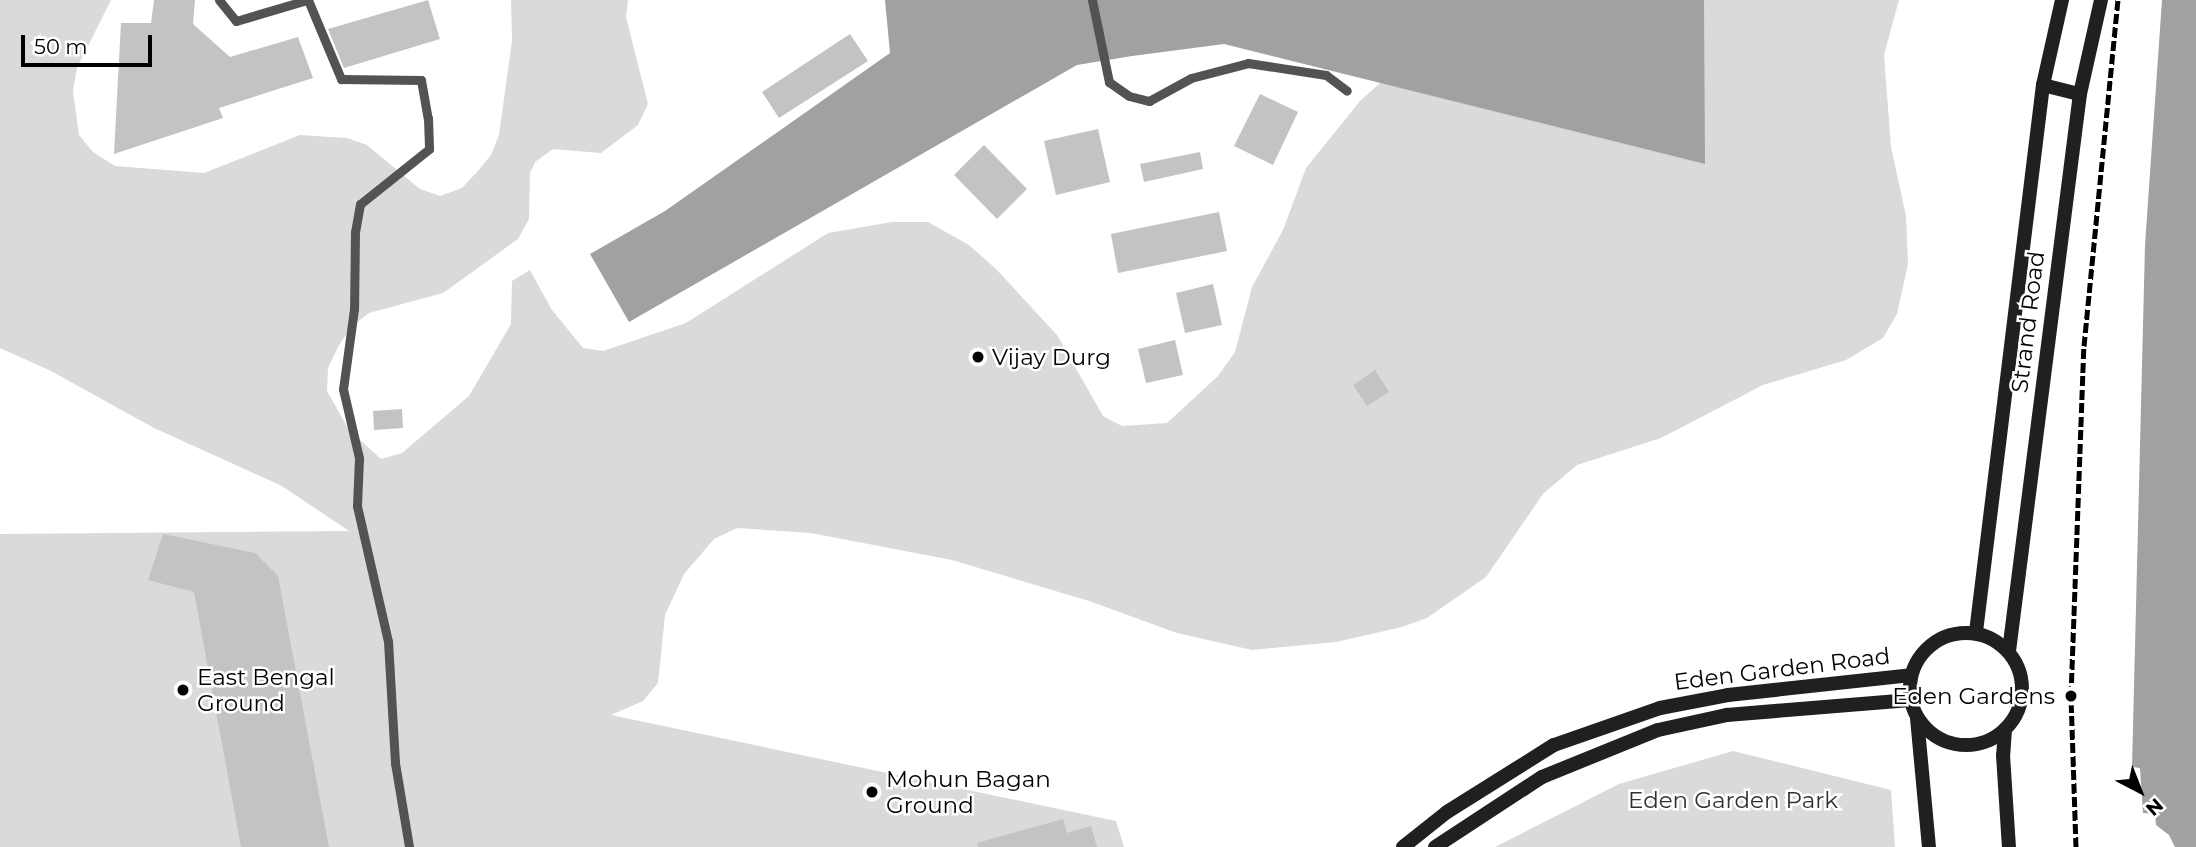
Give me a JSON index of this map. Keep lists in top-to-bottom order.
{
  "streets": {
    "main road": ["Strand Road", "Eden Garden Road"]
  },
  "crossings": [
    ["Strand Road", "Eden Garden Road"]
  ],
  "parks": ["Eden Garden Park"],
  "places": [
    "Vijay Durg",
    "East Bengal Ground",
    "Eden Gardens",
    "Mohun Bagan Ground"
  ],
  "scale_bar": "50 m",
  "north": "bottom right"
}
